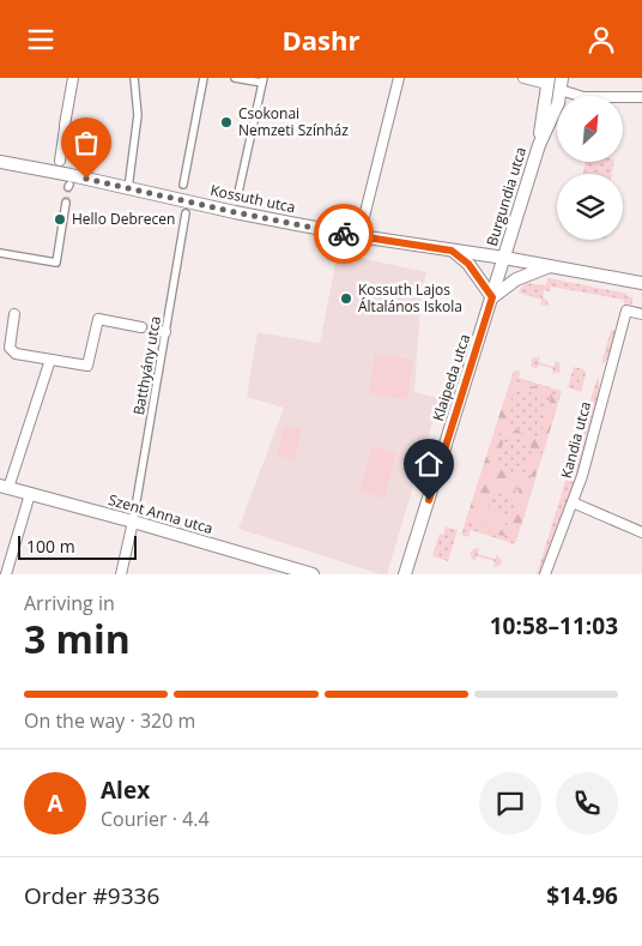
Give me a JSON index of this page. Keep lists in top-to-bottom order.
{
  "streets": {
    "street": [
      "Burgundia utca",
      "Kossuth utca",
      "Batthyány utca",
      "Klaipeda utca",
      "Kandia utca",
      "Szent Anna utca"
    ]
  },
  "crossings": [
    ["Burgundia utca", "Kossuth utca"],
    ["Burgundia utca", "Klaipeda utca"],
    ["Kossuth utca", "Klaipeda utca"],
    ["Batthyány utca", "Szent Anna utca"]
  ],
  "places": ["Csokonai Nemzeti Színház", "Hello Debrecen", "Kossuth Lajos Általános Iskola"],
  "scale_bar": "100 m",
  "north": "top right",
  "page": {
    "header": "Dashr",
    "scale": "100 m",
    "heading": ["3 min", "Arriving in", "10:58–11:03"],
    "panel": [
      "Alex",
      "Courier · 4.4",
      "Order #9336",
      "$14.96"
    ],
    "bar": "On the way · 320 m",
    "round": "A"
  }
}
